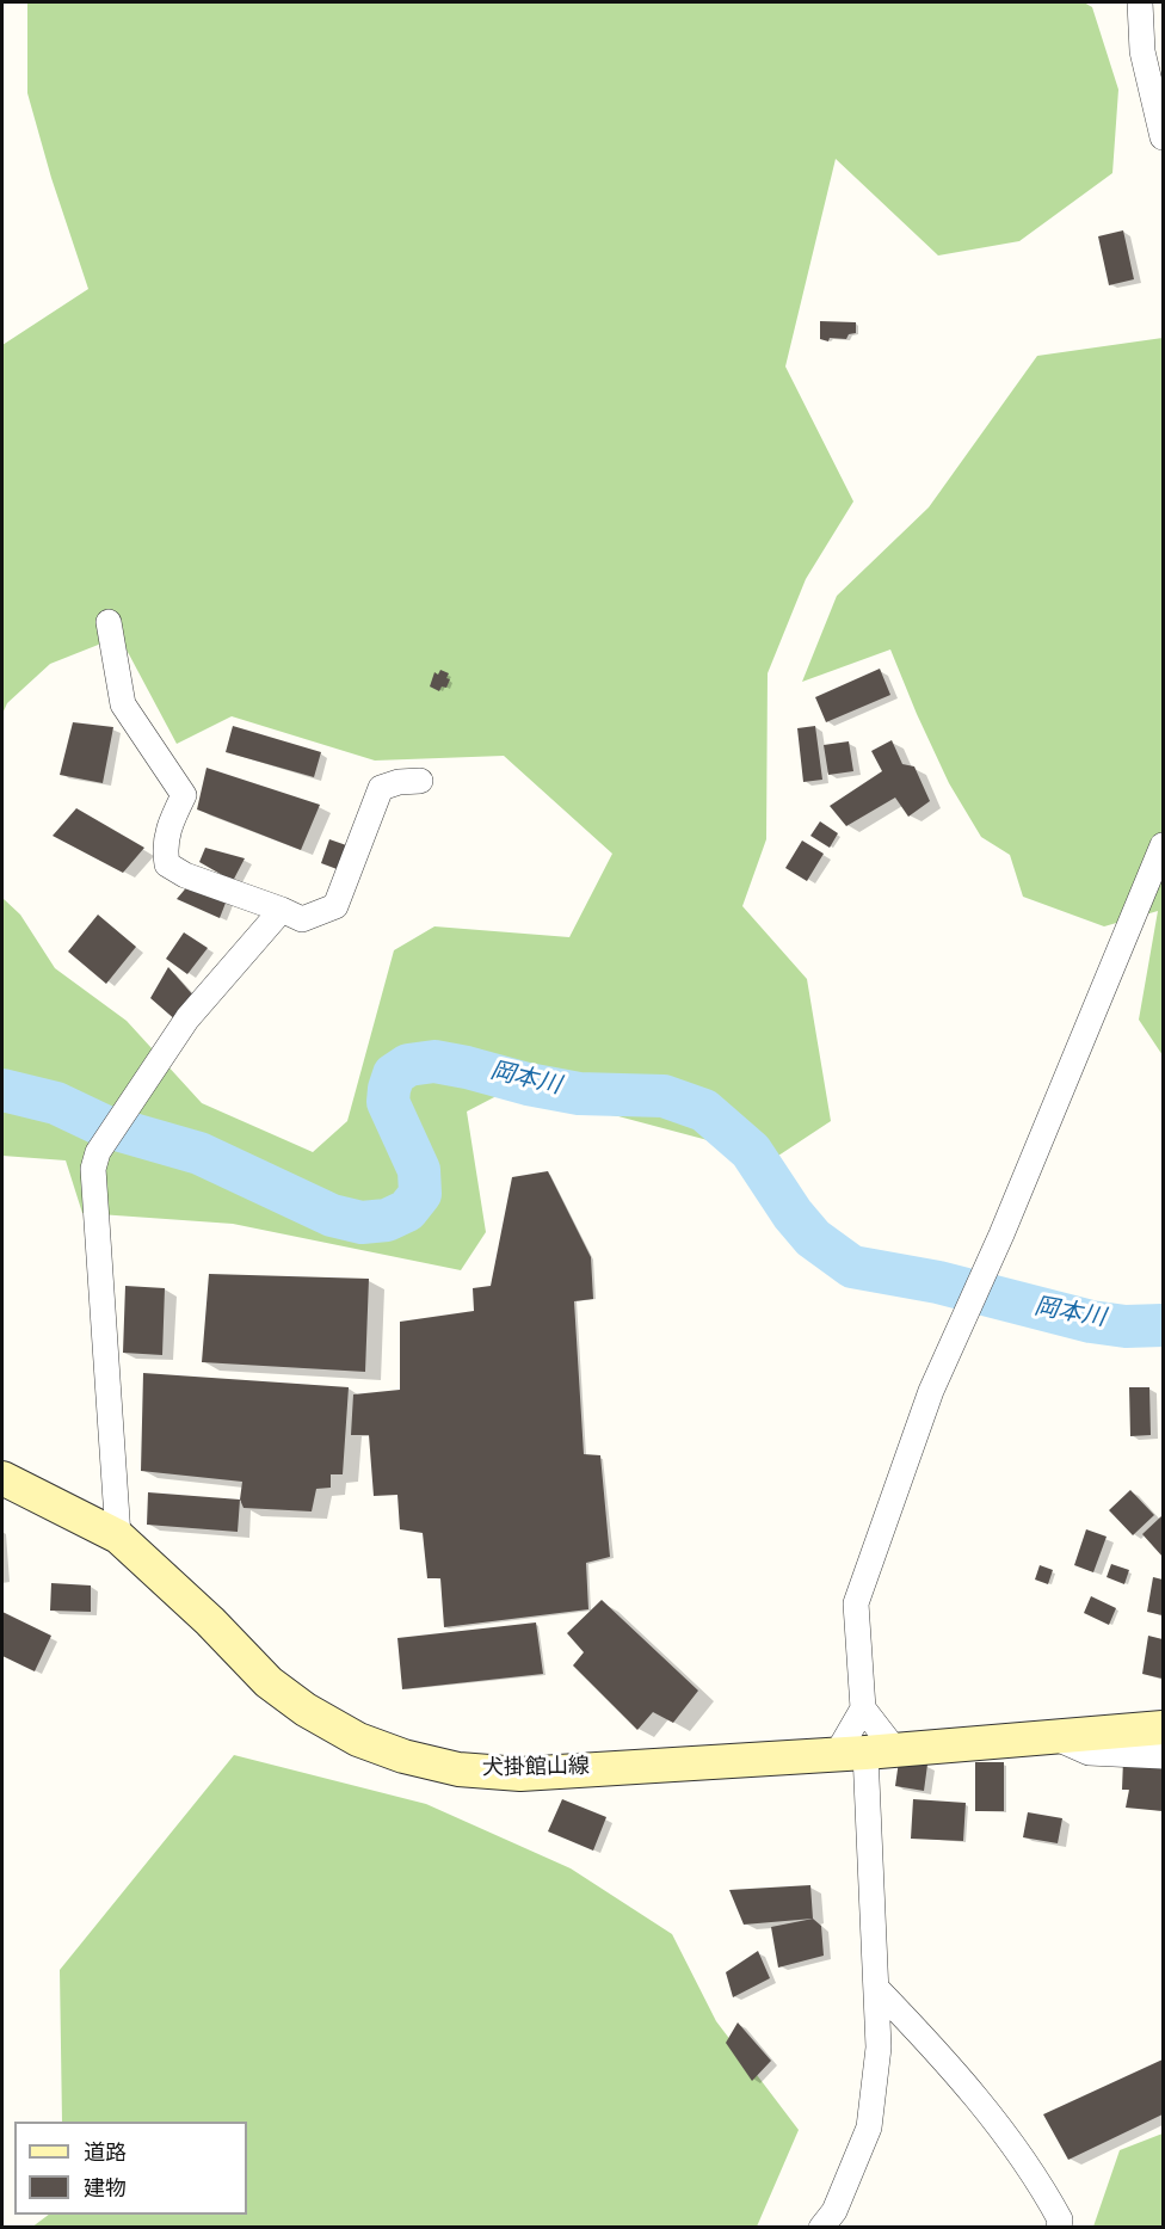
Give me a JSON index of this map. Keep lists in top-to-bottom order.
{
  "streets": {
    "main road": ["犬掛館山線"]
  },
  "water": ["岡本川"],
  "legend": ["道路", "建物"]
}
